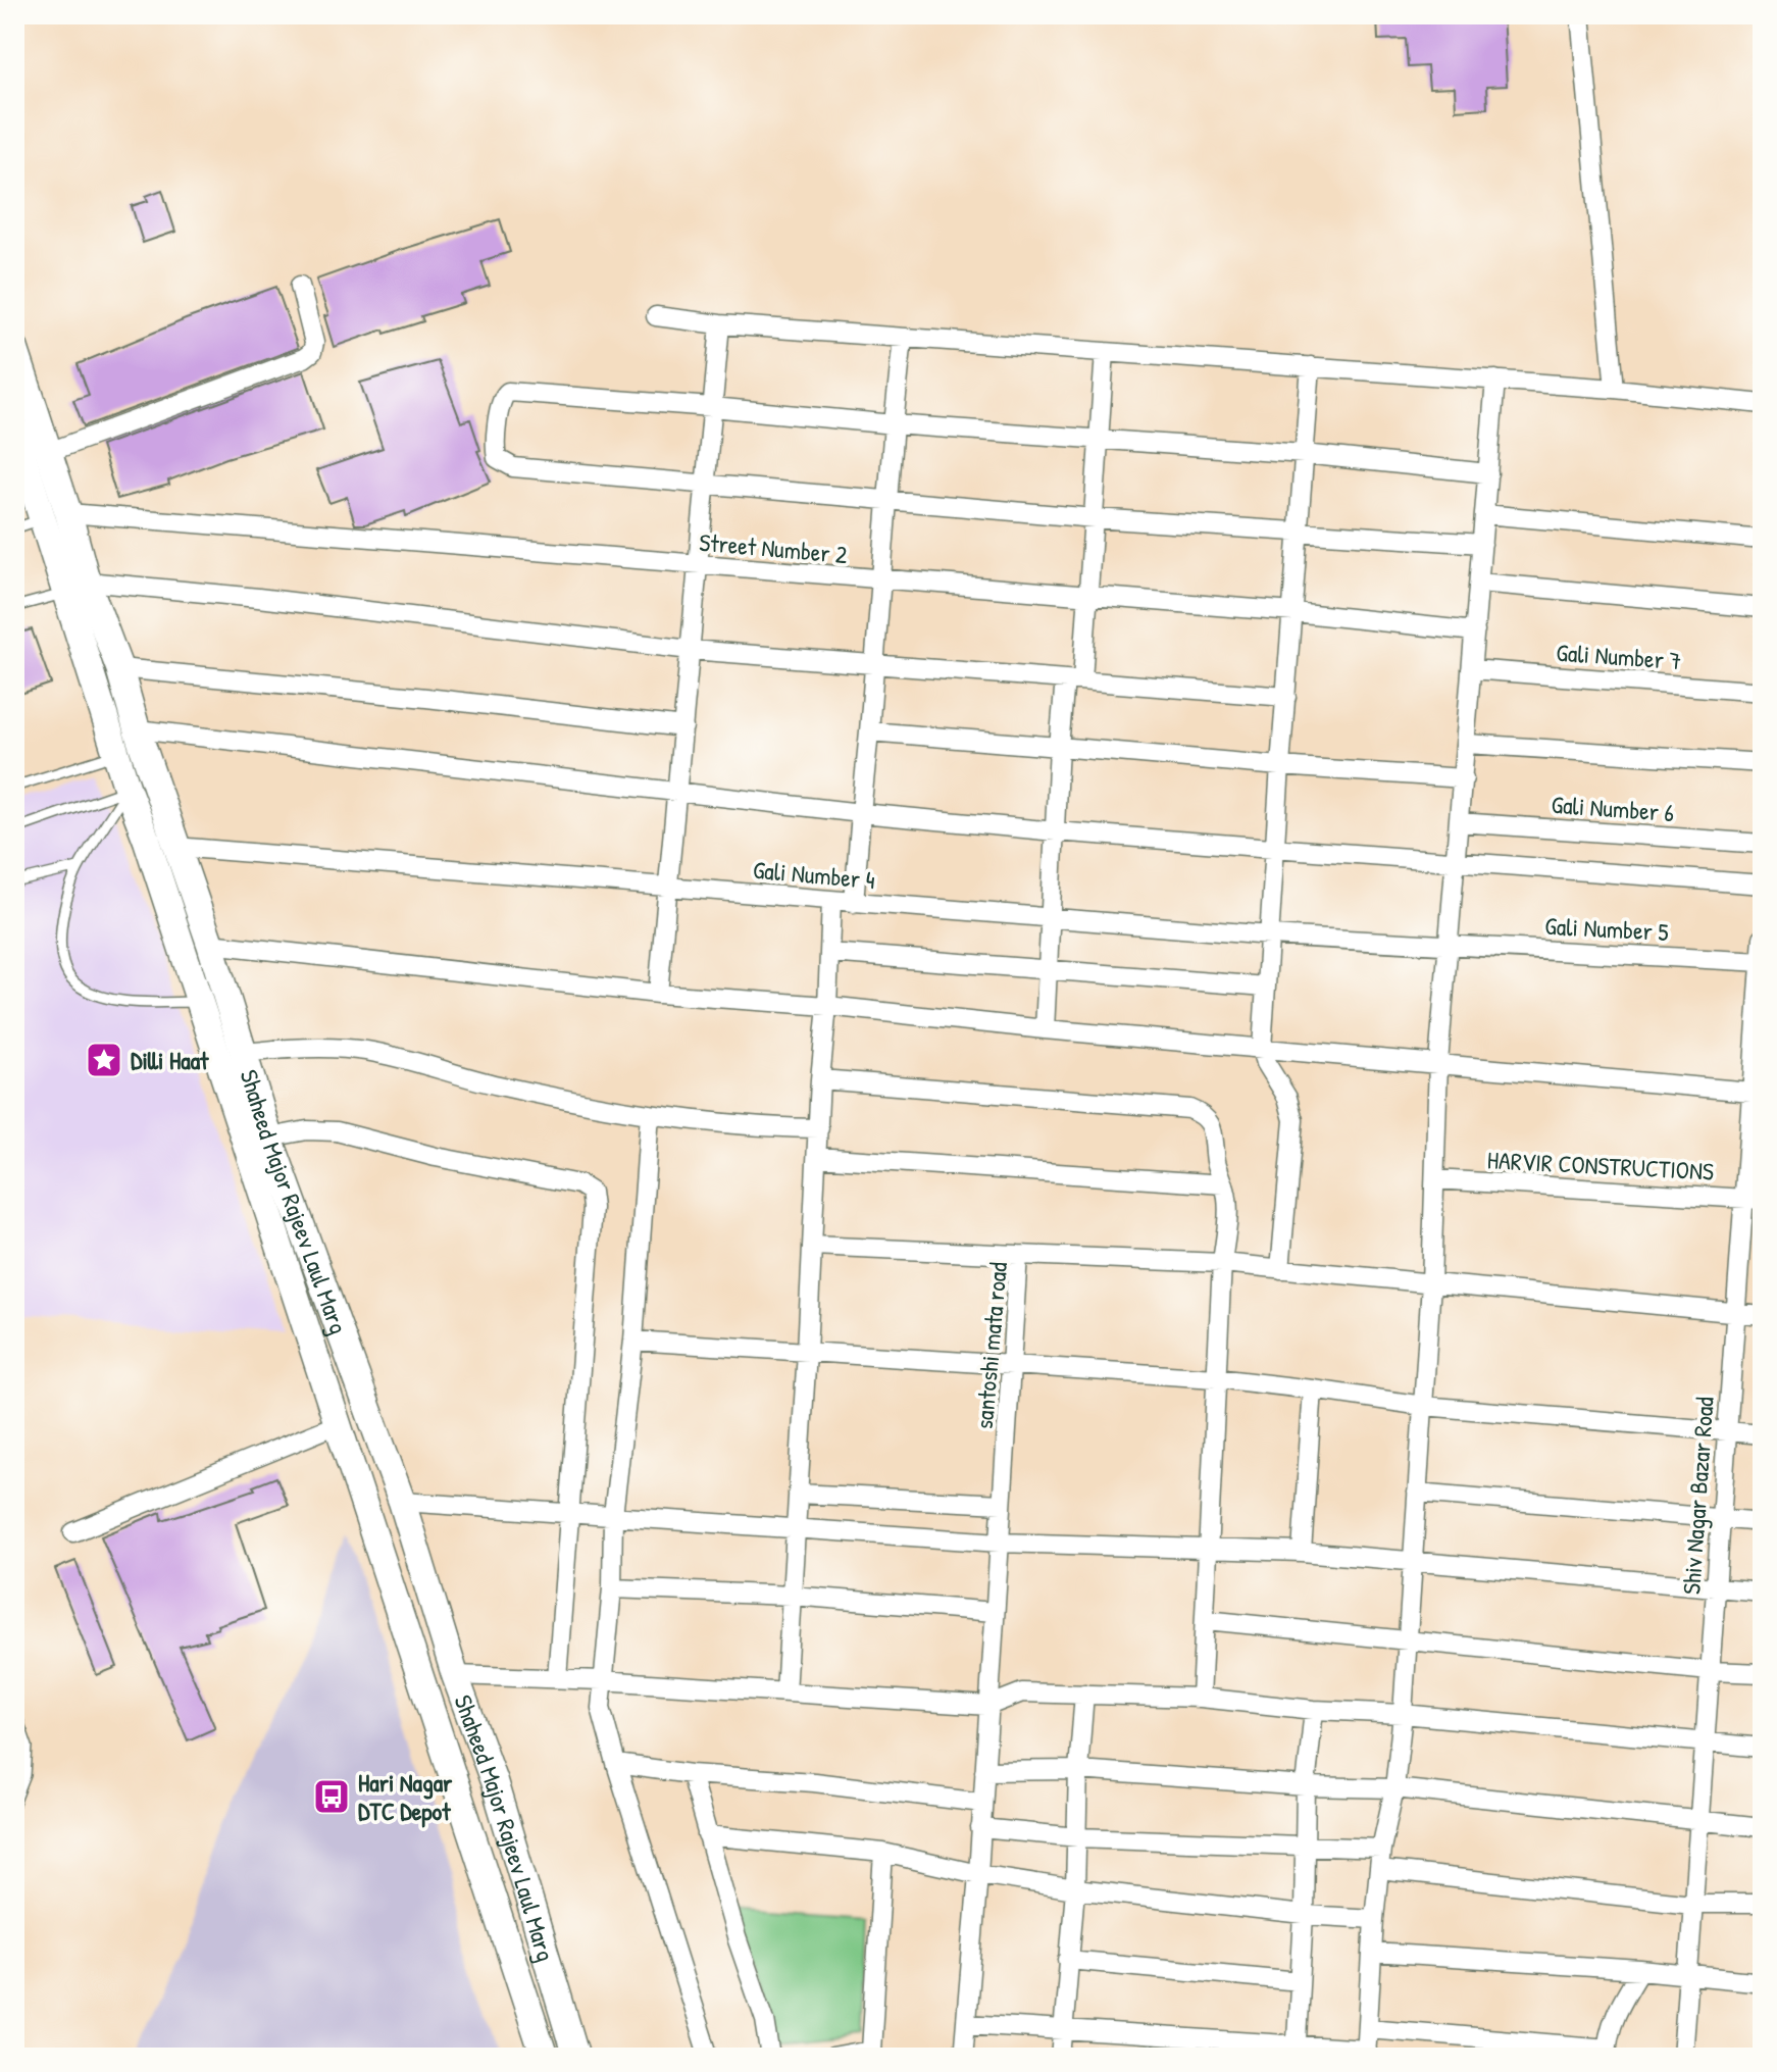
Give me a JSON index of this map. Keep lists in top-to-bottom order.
{
  "streets": {
    "street": [
      "Street Number 2",
      "Gali Number 7",
      "Gali Number 6",
      "Gali Number 4",
      "Gali Number 5",
      "HARVIR CONSTRUCTIONS",
      "Shaheed Major Rajeev Laul Marg",
      "santoshi mata road",
      "Shiv Nagar Bazar Road"
    ]
  },
  "crossings": [
    ["Street Number 2", "Shaheed Major Rajeev Laul Marg"],
    ["Gali Number 4", "Gali Number 5"],
    ["Gali Number 4", "Shaheed Major Rajeev Laul Marg"],
    ["Gali Number 5", "Shiv Nagar Bazar Road"],
    ["HARVIR CONSTRUCTIONS", "Shiv Nagar Bazar Road"],
    ["santoshi mata road", "Shiv Nagar Bazar Road"]
  ],
  "places": {
    "place": ["Dilli Haat"],
    "bus stop": ["Hari Nagar DTC Depot"]
  }
}
